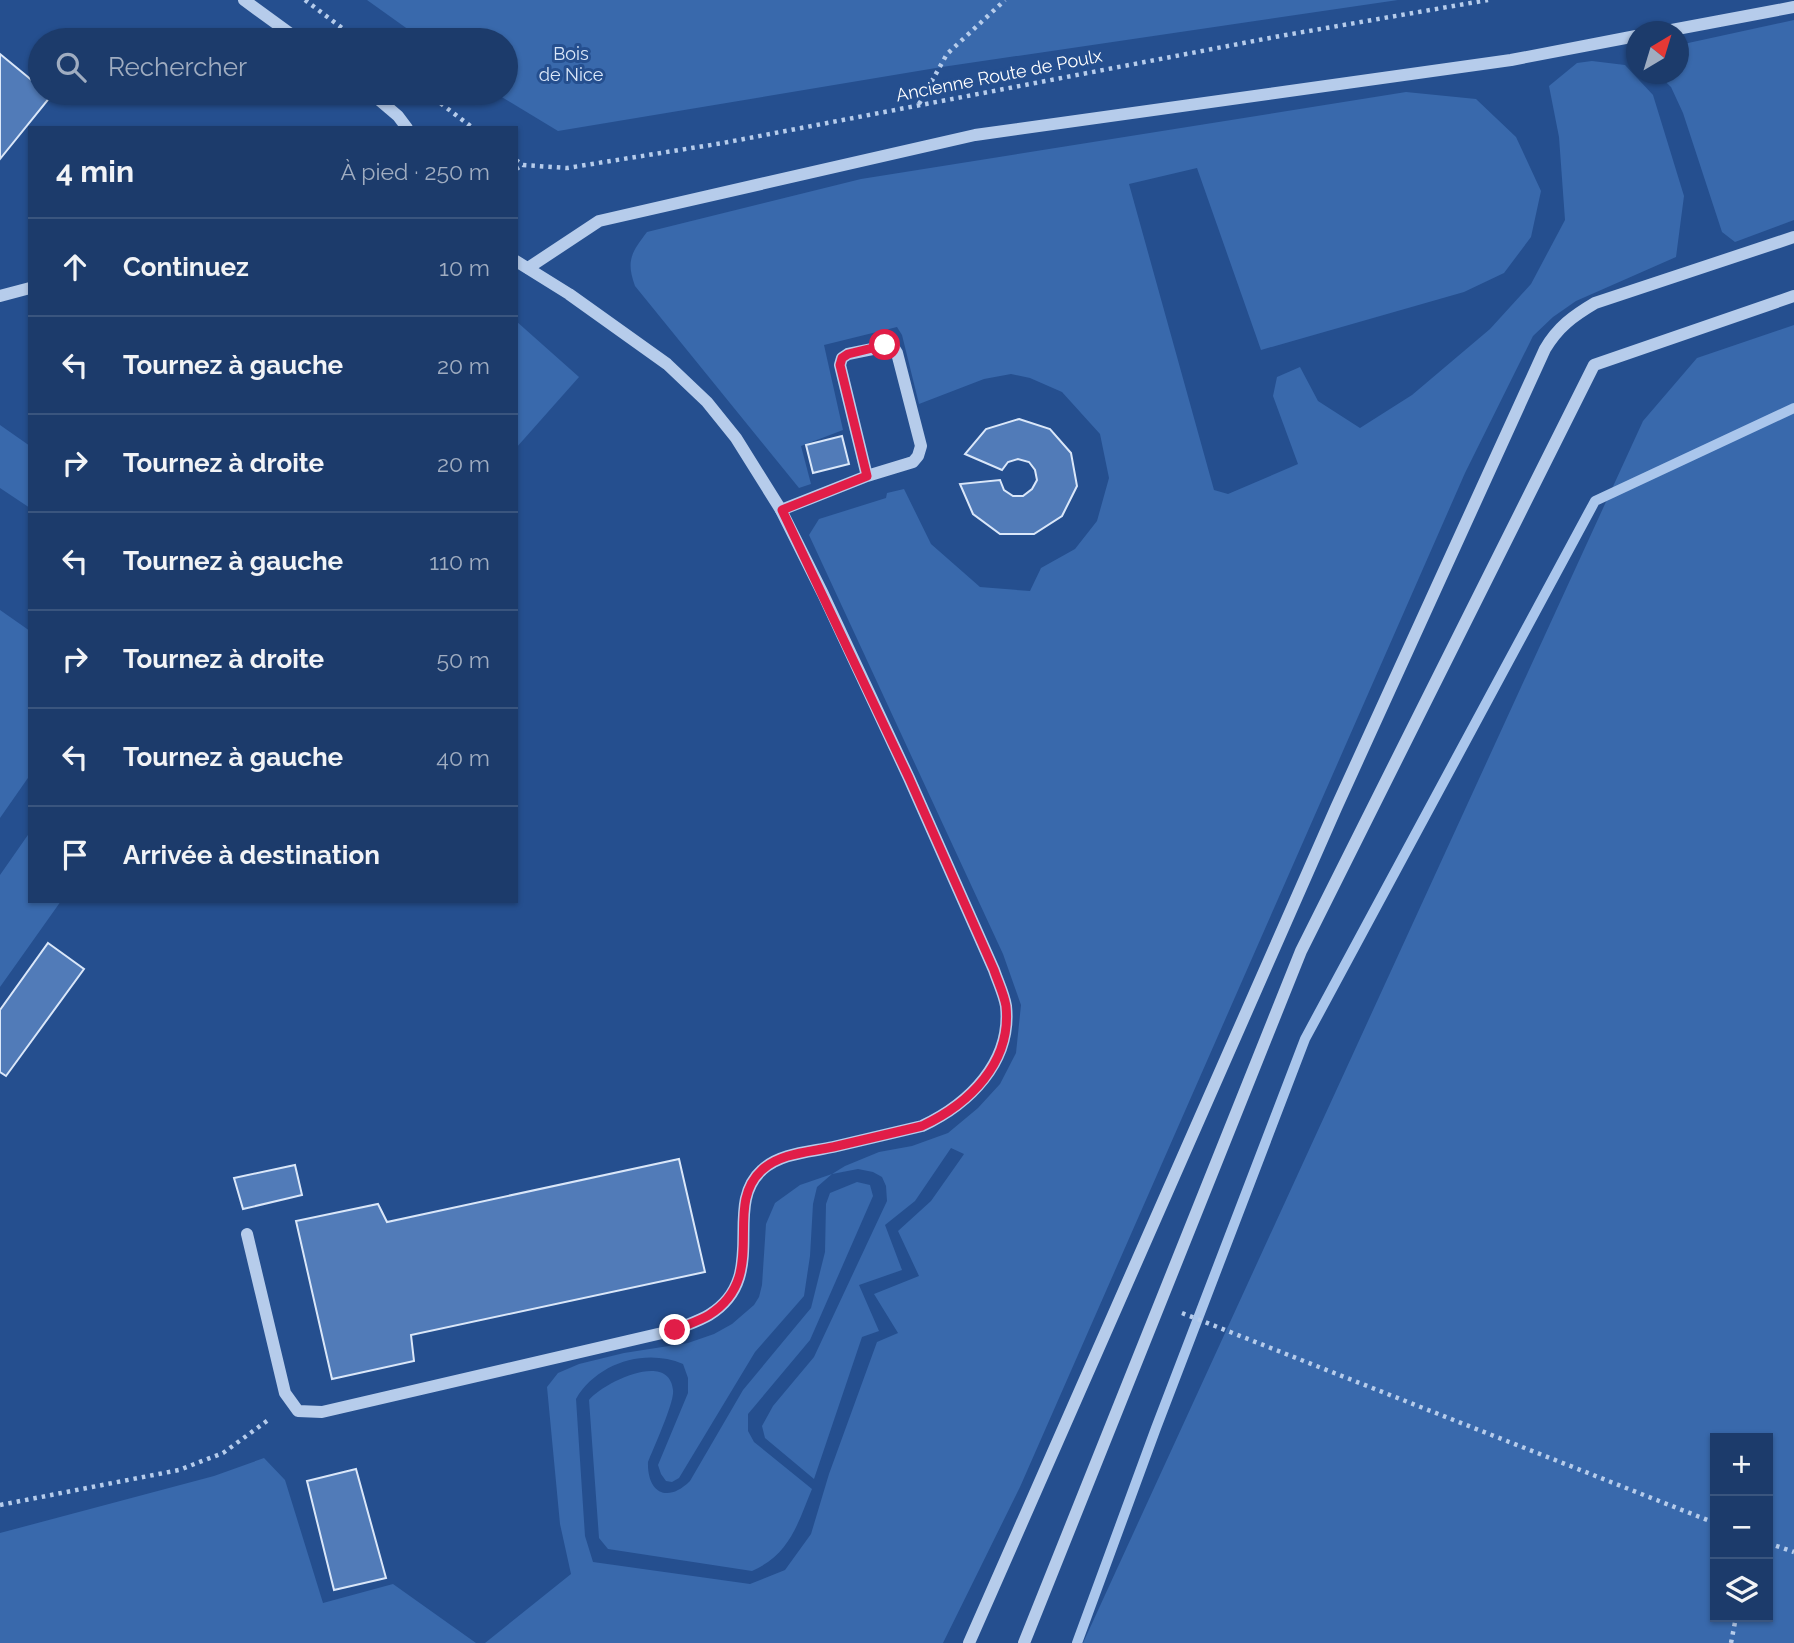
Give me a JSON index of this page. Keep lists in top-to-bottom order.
{
  "streets": {
    "path": ["Ancienne Route de Poulx"]
  },
  "parks": ["Bois de Nice"],
  "north": "top right",
  "page": {
    "search": "Rechercher",
    "heading": ["4 min", "À pied · 250 m"],
    "list": [
      ["Continuez", "10 m"],
      ["Tournez à gauche", "20 m"],
      ["Tournez à droite", "20 m"],
      ["Tournez à gauche", "110 m"],
      ["Tournez à droite", "50 m"],
      ["Tournez à gauche", "40 m"],
      "Arrivée à destination"
    ],
    "map_buttons": ["+", "−"]
  }
}
